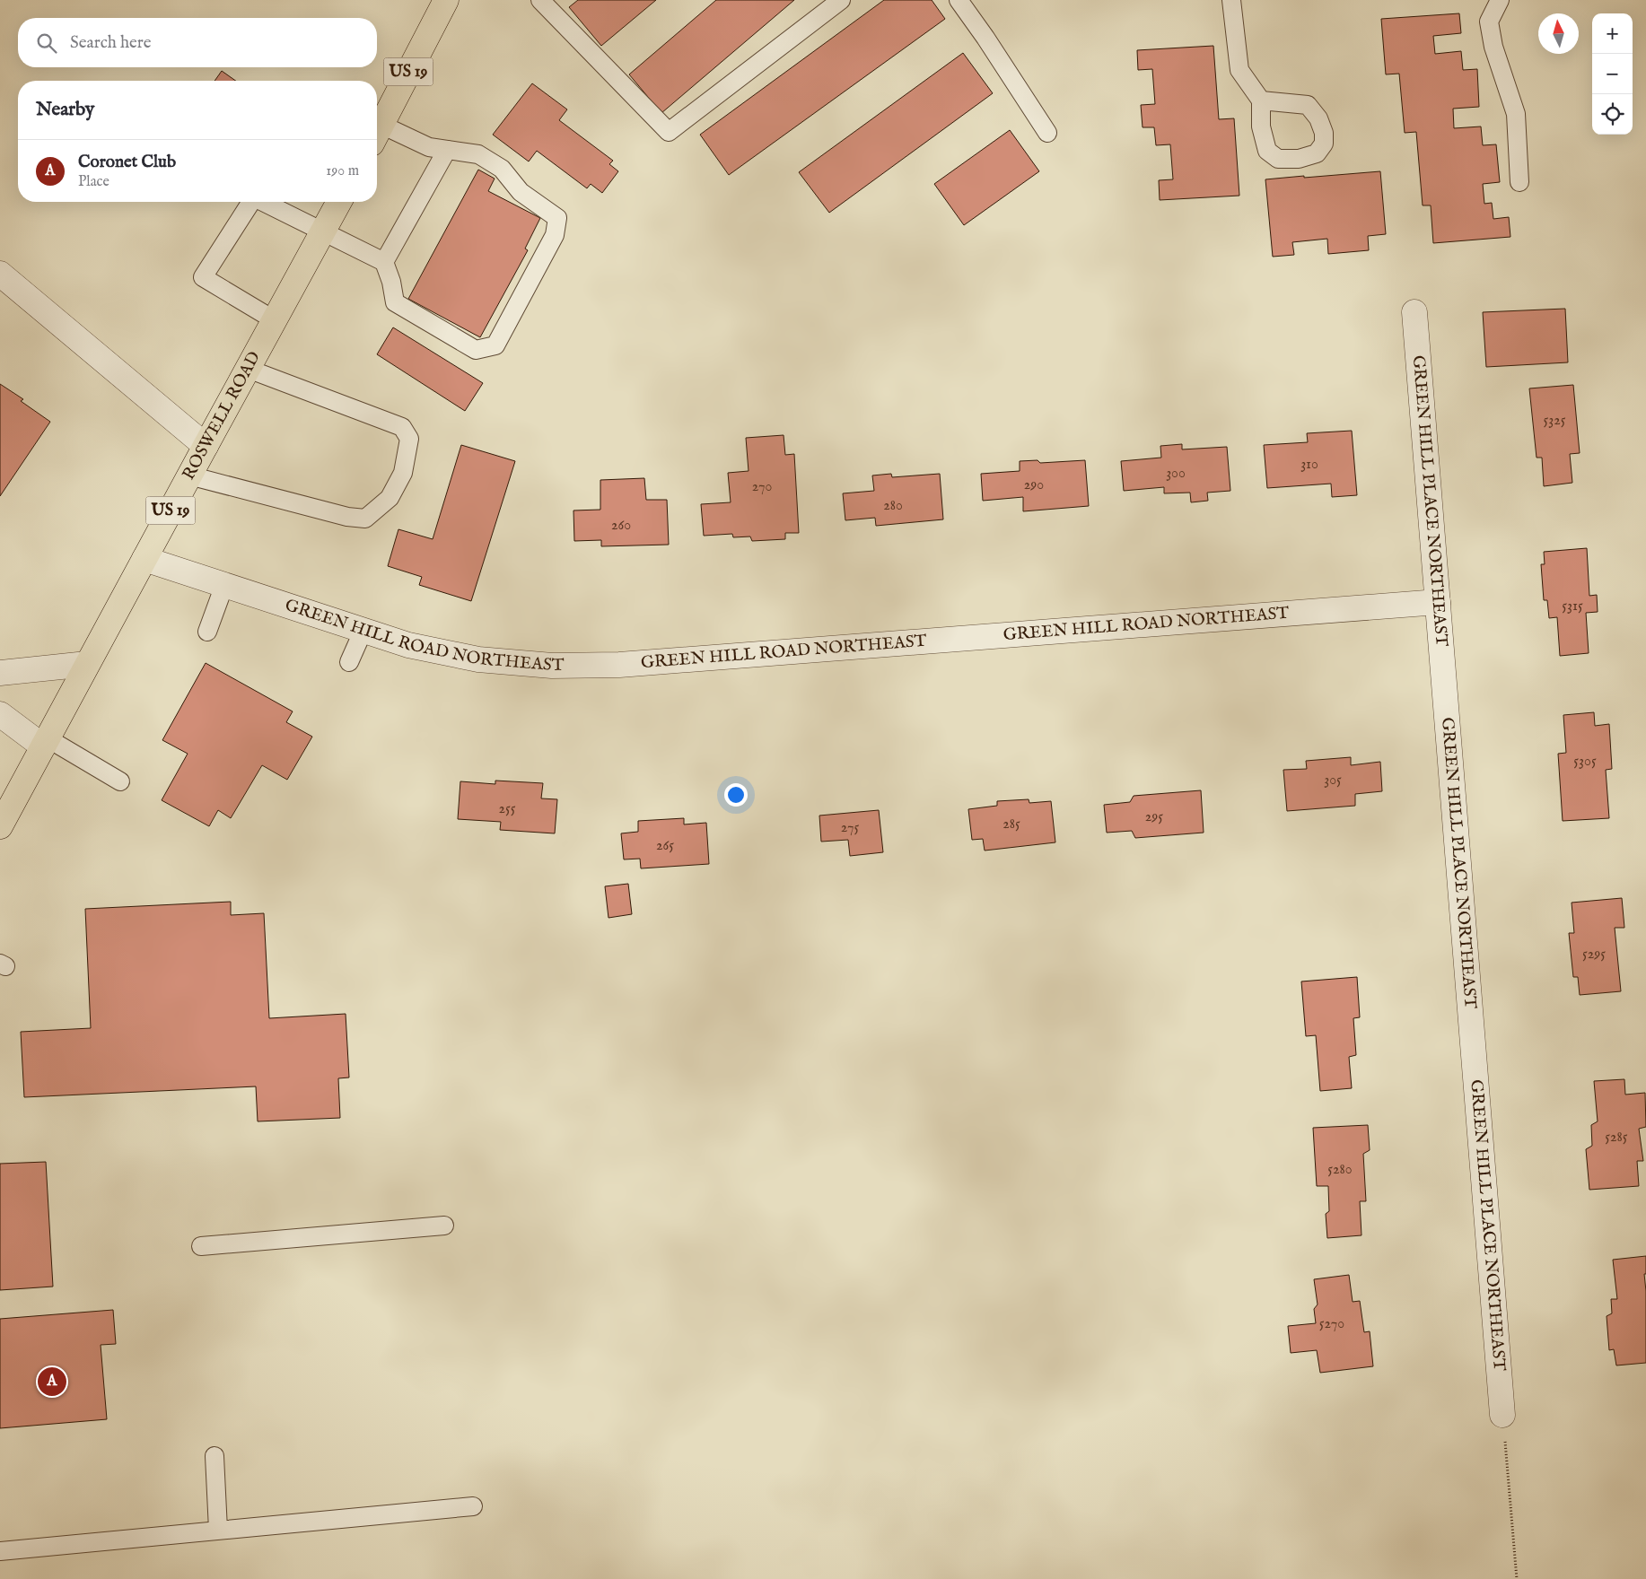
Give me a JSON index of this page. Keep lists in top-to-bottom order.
{
  "streets": {
    "main road": ["US 19", "ROSWELL ROAD"],
    "street": ["GREEN HILL PLACE NORTHEAST", "GREEN HILL ROAD NORTHEAST"]
  },
  "crossings": [
    ["ROSWELL ROAD", "GREEN HILL ROAD NORTHEAST"],
    ["GREEN HILL PLACE NORTHEAST", "GREEN HILL ROAD NORTHEAST"]
  ],
  "house_numbers": [
    "5325",
    "310",
    "300",
    "290",
    "270",
    "280",
    "260",
    "5315",
    "5305",
    "305",
    "255",
    "295",
    "285",
    "275",
    "265",
    "5295",
    "5285",
    "5280",
    "5270"
  ],
  "north": "top",
  "page": {
    "map_buttons": ["+", "−"],
    "search": "Search here",
    "heading": "Nearby",
    "list": [
      {
        "mark": "A",
        "name": "Coronet Club",
        "note": "Place",
        "value": "190 m"
      }
    ],
    "pins": "A"
  }
}
